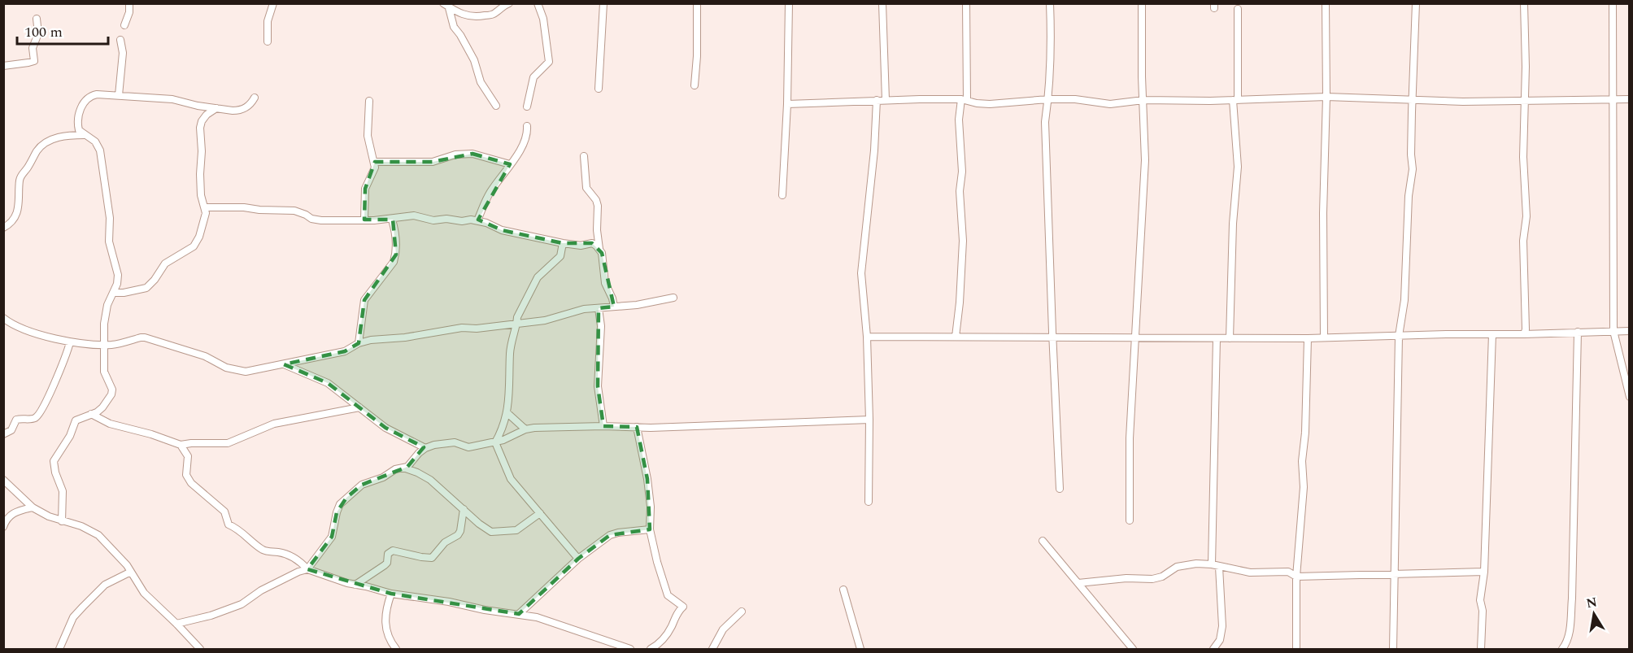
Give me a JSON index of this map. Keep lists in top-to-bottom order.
{
  "scale_bar": "100 m",
  "north": "top"
}
